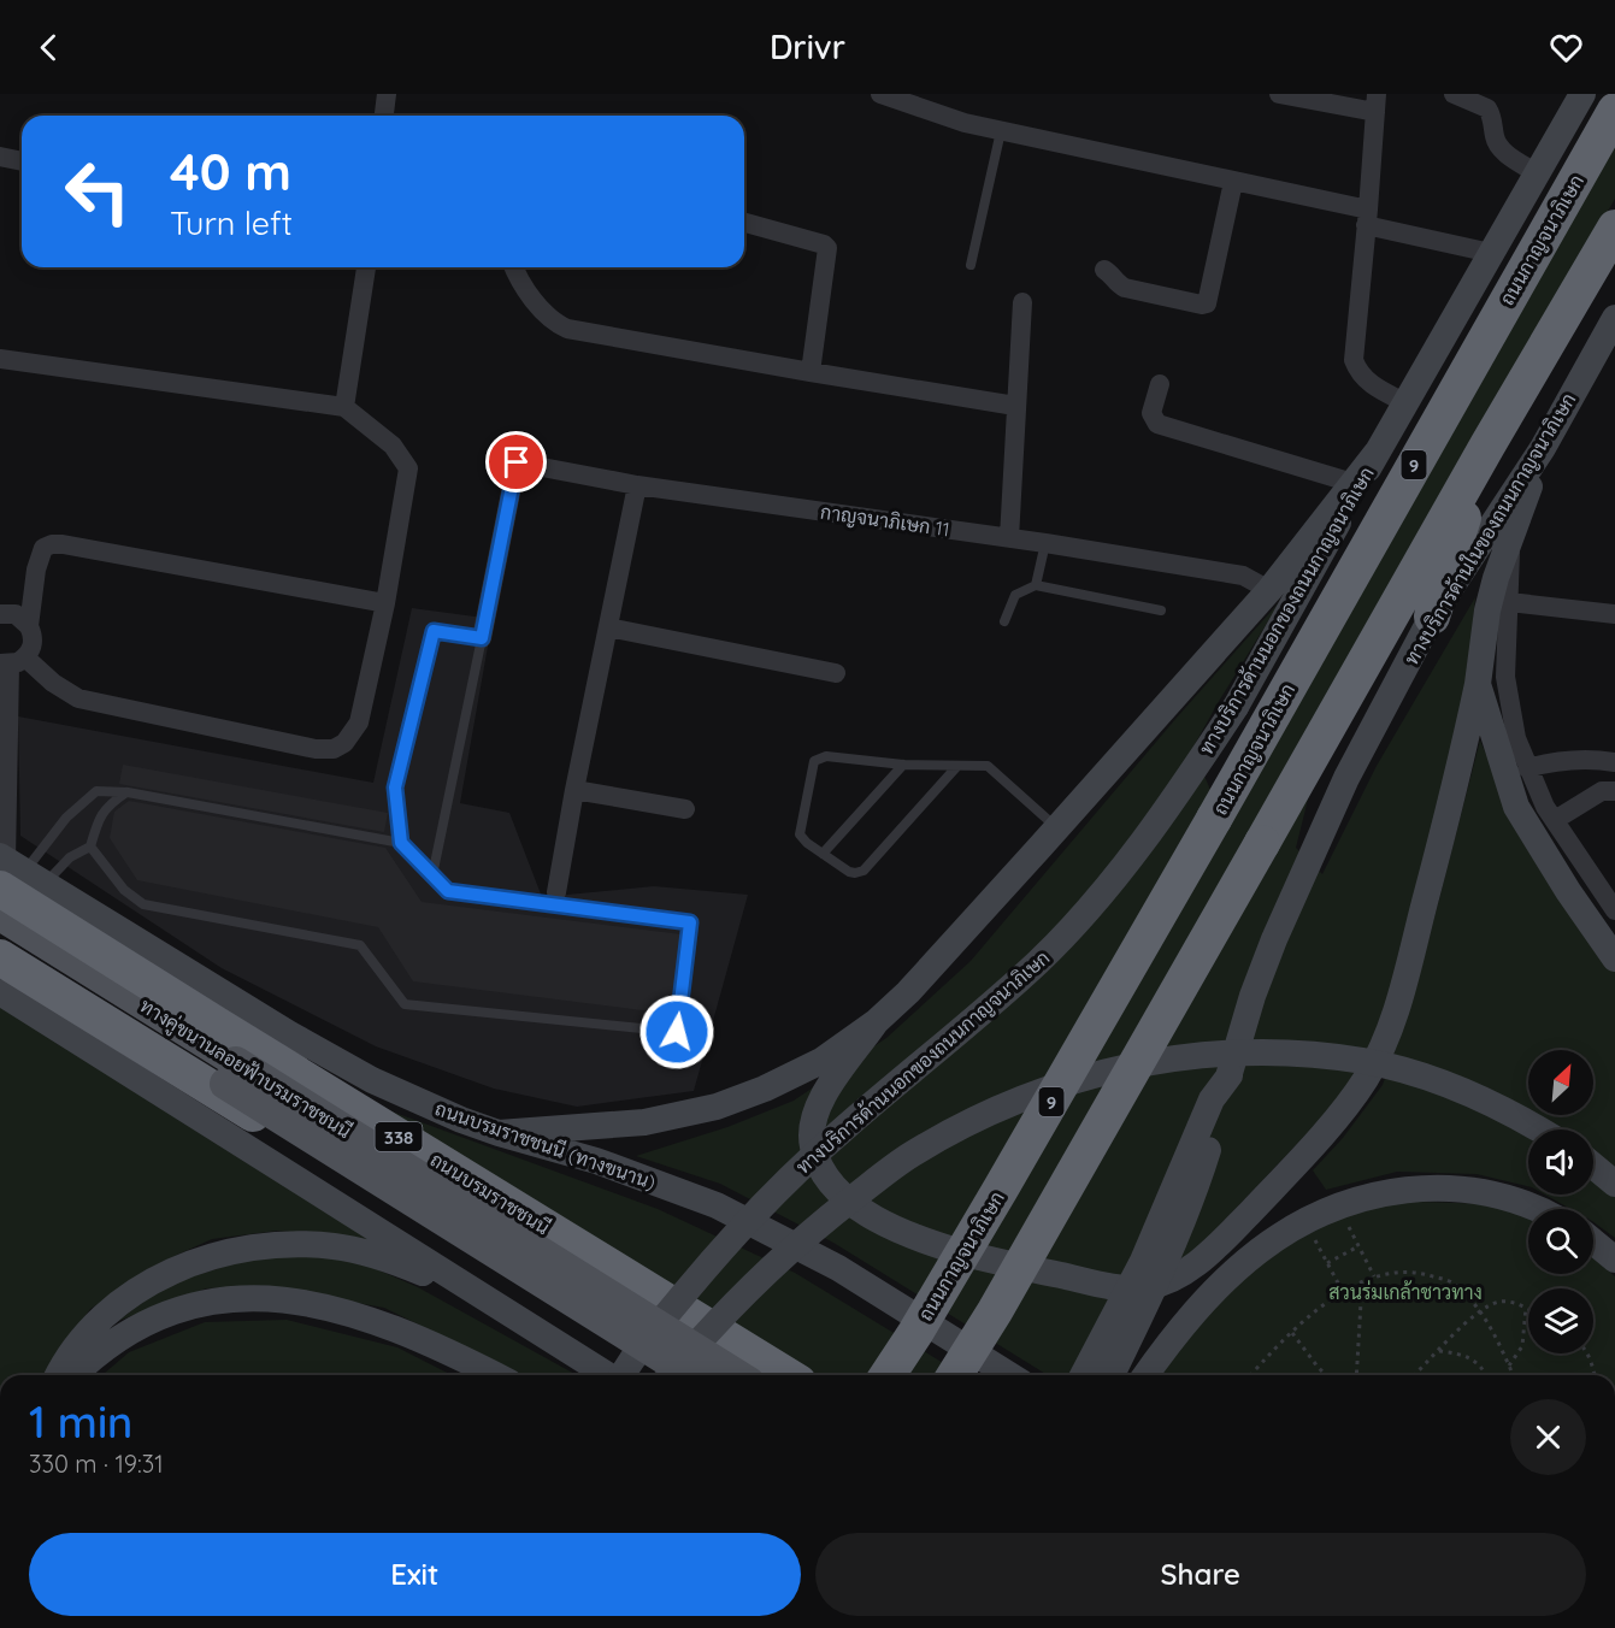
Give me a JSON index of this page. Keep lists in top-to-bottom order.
{
  "streets": {
    "highway": [
      "ถนนกาญจนาภิเษก",
      "9",
      "338",
      "ถนนบรมราชชนนี"
    ],
    "main road": [
      "ทางบริการด้านในของถนนกาญจนาภิเษก",
      "ทางบริการด้านนอกของถนนกาญจนาภิเษก",
      "ทางคู่ขนานลอยฟ้าบรมราชชนนี",
      "ถนนบรมราชชนนี (ทางขนาน)"
    ],
    "street": ["กาญจนาภิเษก 11"]
  },
  "crossings": [
    ["ถนนบรมราชชนนี (ทางขนาน)", "ถนนบรมราชชนนี"]
  ],
  "parks": ["สวนร่มเกล้าชาวทาง"],
  "north": "top right",
  "page": {
    "header": "Drivr",
    "turn": ["40 m", "Turn left"],
    "heading": ["1 min", "330 m · 19:31"],
    "buttons": ["Exit", "Share"]
  }
}
